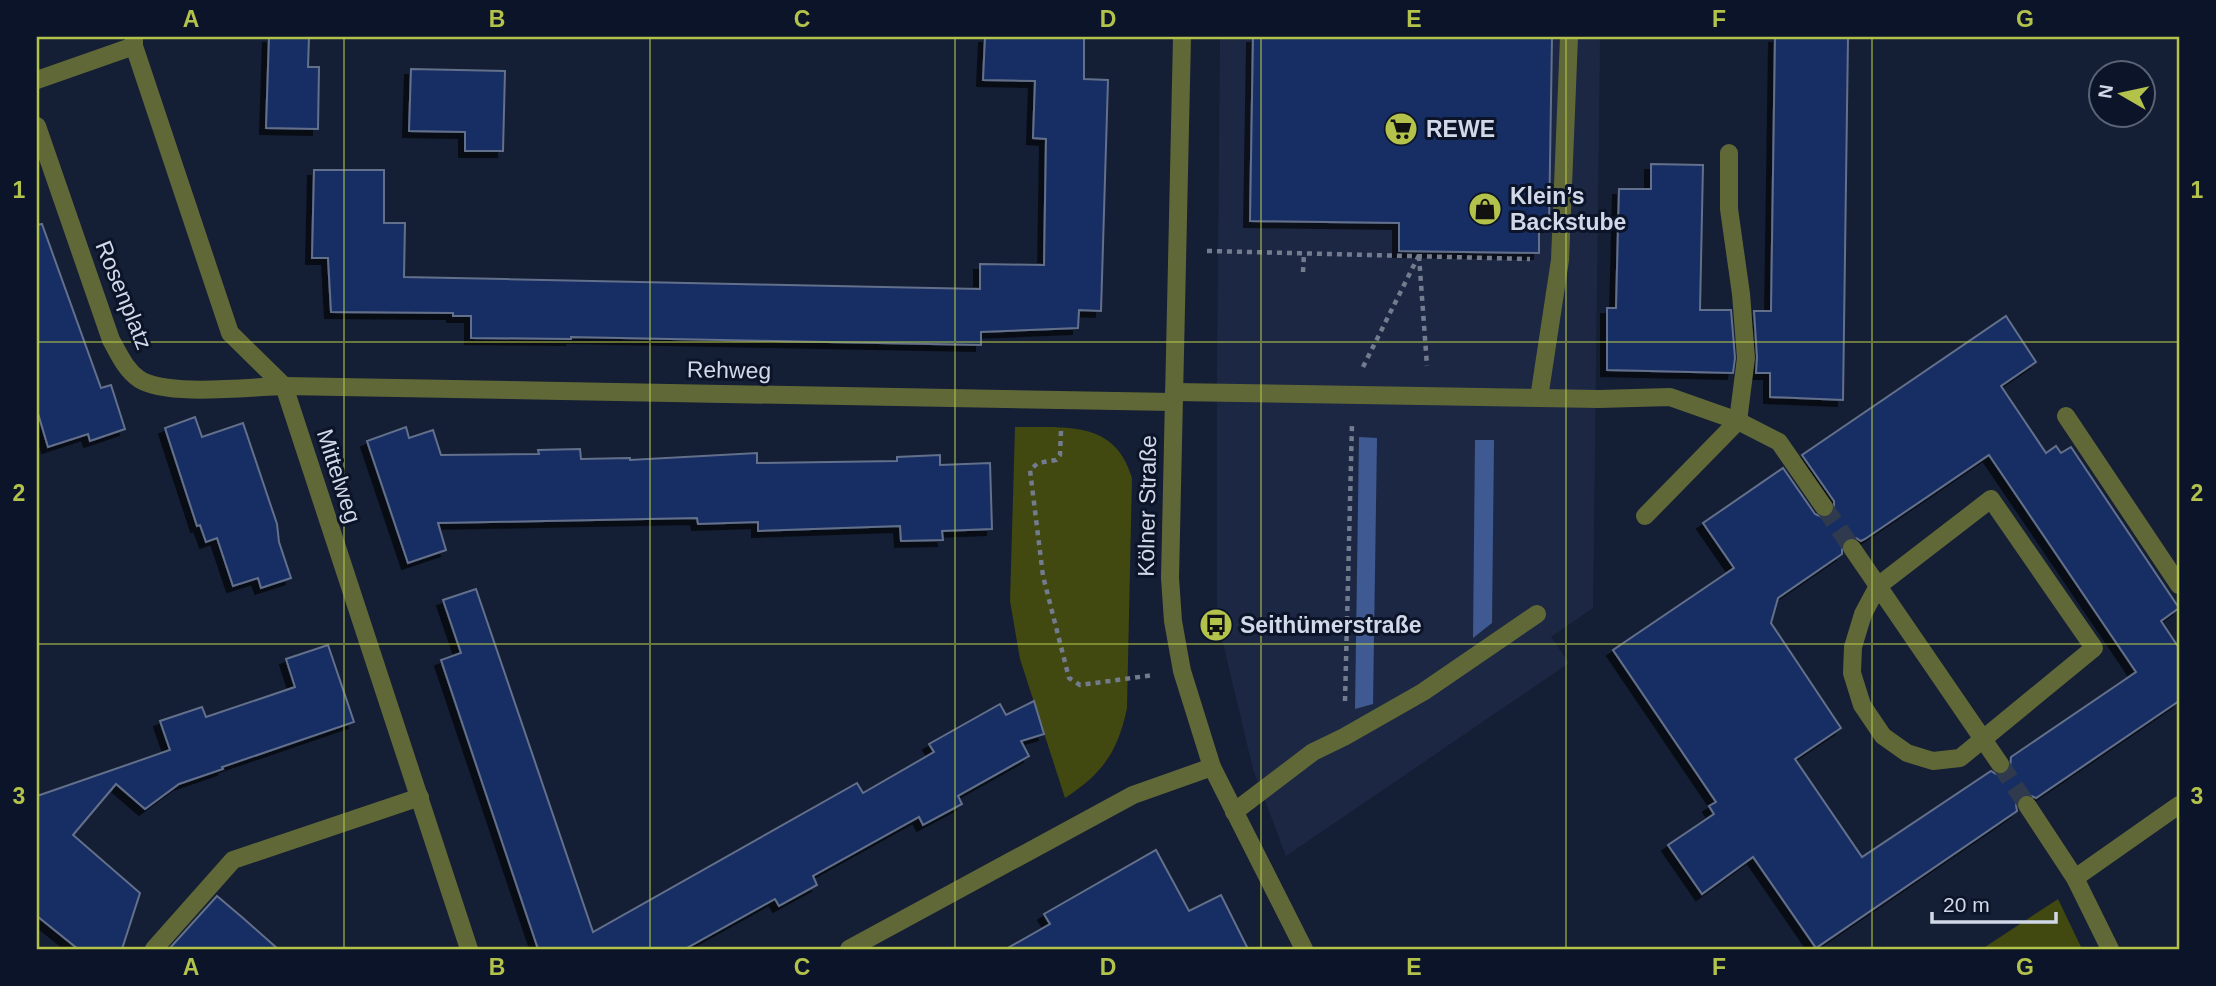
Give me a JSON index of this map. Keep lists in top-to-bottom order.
{
  "streets": {
    "street": [
      "Rosenplatz",
      "Rehweg",
      "Mittelweg",
      "Kölner Straße"
    ]
  },
  "crossings": [
    ["Rosenplatz", "Rehweg"],
    ["Rosenplatz", "Mittelweg"],
    ["Rehweg", "Mittelweg"],
    ["Rehweg", "Kölner Straße"]
  ],
  "places": {
    "supermarket": ["REWE"],
    "shop": ["Klein’s Backstube"],
    "bus stop": ["Seithümerstraße"]
  },
  "scale_bar": "20 m",
  "north": "left",
  "grid": {
    "columns": [
      "A",
      "B",
      "C",
      "D",
      "E",
      "F",
      "G"
    ],
    "rows": ["1", "2", "3"]
  }
}
